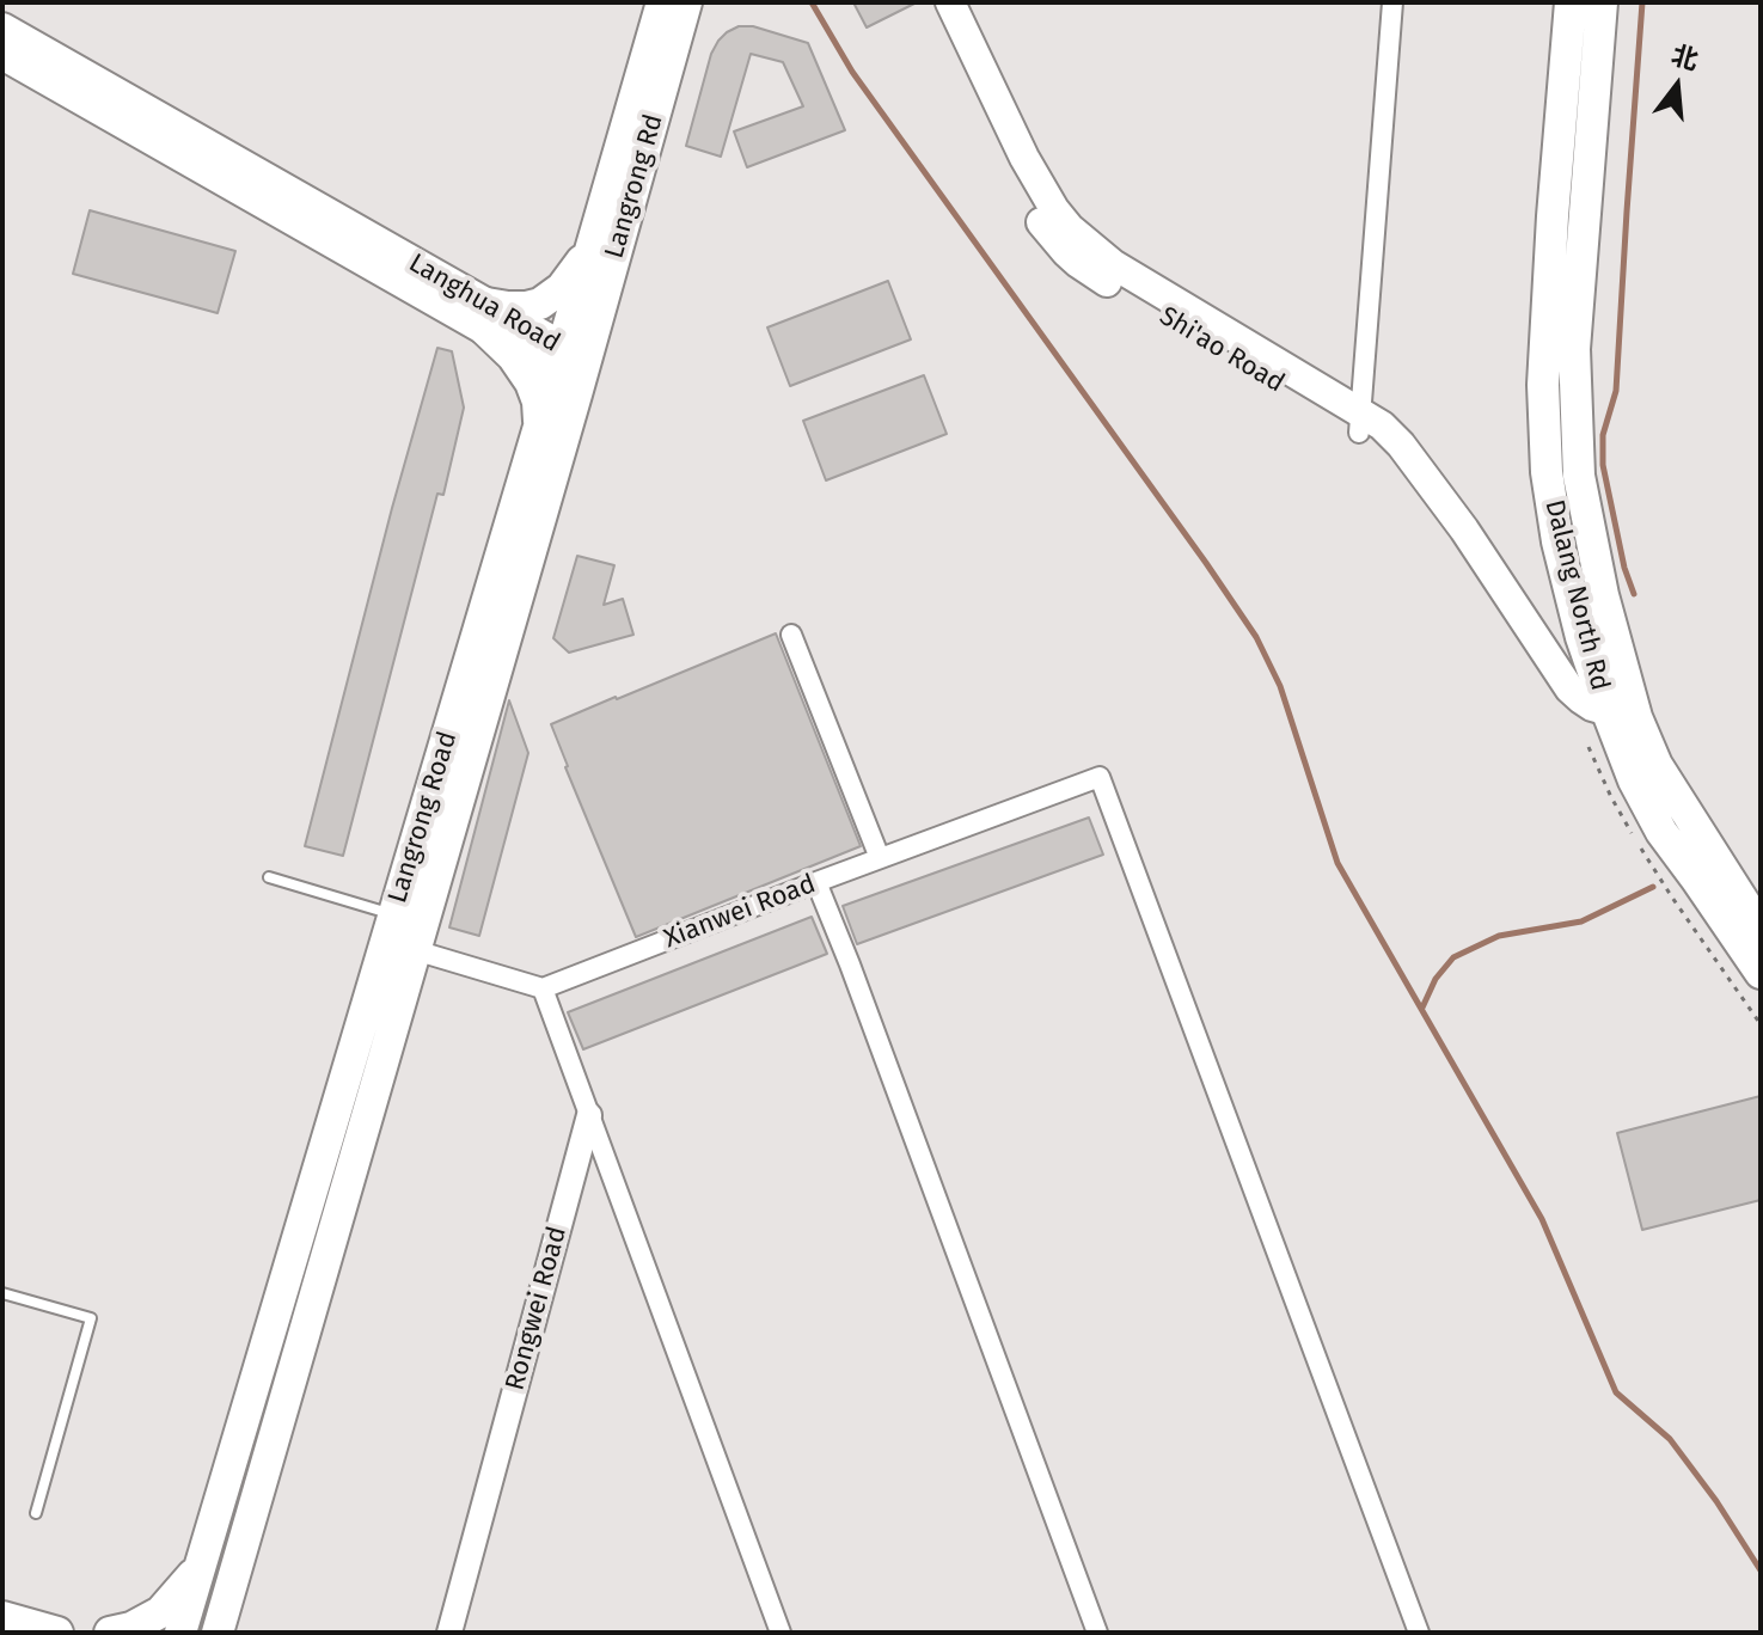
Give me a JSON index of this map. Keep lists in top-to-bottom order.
{
  "streets": {
    "main road": [
      "Langrong Rd",
      "Langhua Road",
      "Shi'ao Road",
      "Dalang North Rd",
      "Langrong Road"
    ],
    "street": ["Xianwei Road", "Rongwei Road"]
  },
  "crossings": [
    ["Langrong Rd", "Langhua Road"],
    ["Langrong Rd", "Langrong Road"],
    ["Langhua Road", "Langrong Road"],
    ["Shi'ao Road", "Dalang North Rd"]
  ],
  "north": "top"
}
